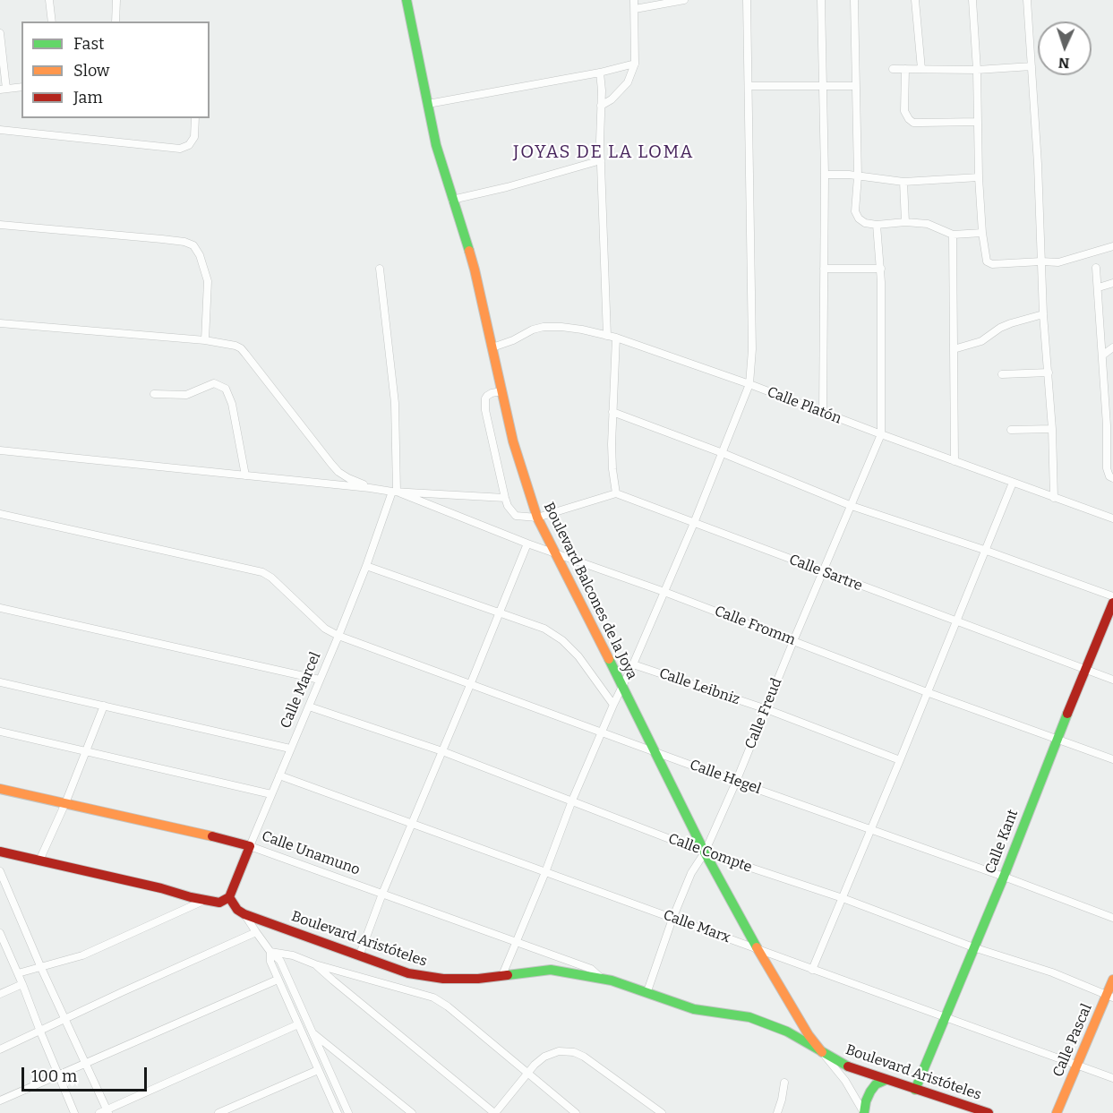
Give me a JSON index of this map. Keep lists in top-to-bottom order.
{
  "streets": {
    "street": [
      "Calle Platón",
      "Calle Sartre",
      "Boulevard Balcones de la Joya",
      "Calle Fromm",
      "Calle Leibniz",
      "Calle Marcel",
      "Calle Freud",
      "Calle Hegel",
      "Calle Kant",
      "Calle Unamuno",
      "Calle Compte",
      "Calle Marx",
      "Boulevard Aristóteles",
      "Calle Pascal"
    ]
  },
  "crossings": [
    ["Calle Platón", "Boulevard Balcones de la Joya"],
    ["Calle Platón", "Calle Freud"],
    ["Calle Sartre", "Calle Freud"],
    ["Calle Sartre", "Calle Kant"],
    ["Boulevard Balcones de la Joya", "Calle Fromm"],
    ["Boulevard Balcones de la Joya", "Calle Freud"],
    ["Boulevard Balcones de la Joya", "Calle Hegel"],
    ["Boulevard Balcones de la Joya", "Calle Compte"],
    ["Boulevard Balcones de la Joya", "Calle Marx"],
    ["Boulevard Balcones de la Joya", "Boulevard Aristóteles"],
    ["Calle Fromm", "Calle Marcel"],
    ["Calle Fromm", "Calle Freud"],
    ["Calle Fromm", "Calle Kant"],
    ["Calle Leibniz", "Calle Freud"],
    ["Calle Marcel", "Calle Hegel"],
    ["Calle Marcel", "Calle Unamuno"],
    ["Calle Marcel", "Calle Compte"],
    ["Calle Marcel", "Calle Marx"],
    ["Calle Marcel", "Boulevard Aristóteles"],
    ["Calle Freud", "Calle Hegel"],
    ["Calle Freud", "Calle Compte"],
    ["Calle Freud", "Calle Marx"],
    ["Calle Freud", "Boulevard Aristóteles"],
    ["Calle Hegel", "Calle Kant"],
    ["Calle Kant", "Calle Compte"],
    ["Calle Kant", "Calle Marx"],
    ["Calle Kant", "Boulevard Aristóteles"],
    ["Calle Unamuno", "Boulevard Aristóteles"],
    ["Calle Compte", "Calle Pascal"],
    ["Calle Marx", "Calle Pascal"]
  ],
  "districts": ["JOYAS DE LA LOMA"],
  "legend": ["Fast", "Slow", "Jam"],
  "scale_bar": "100 m",
  "north": "bottom"
}
